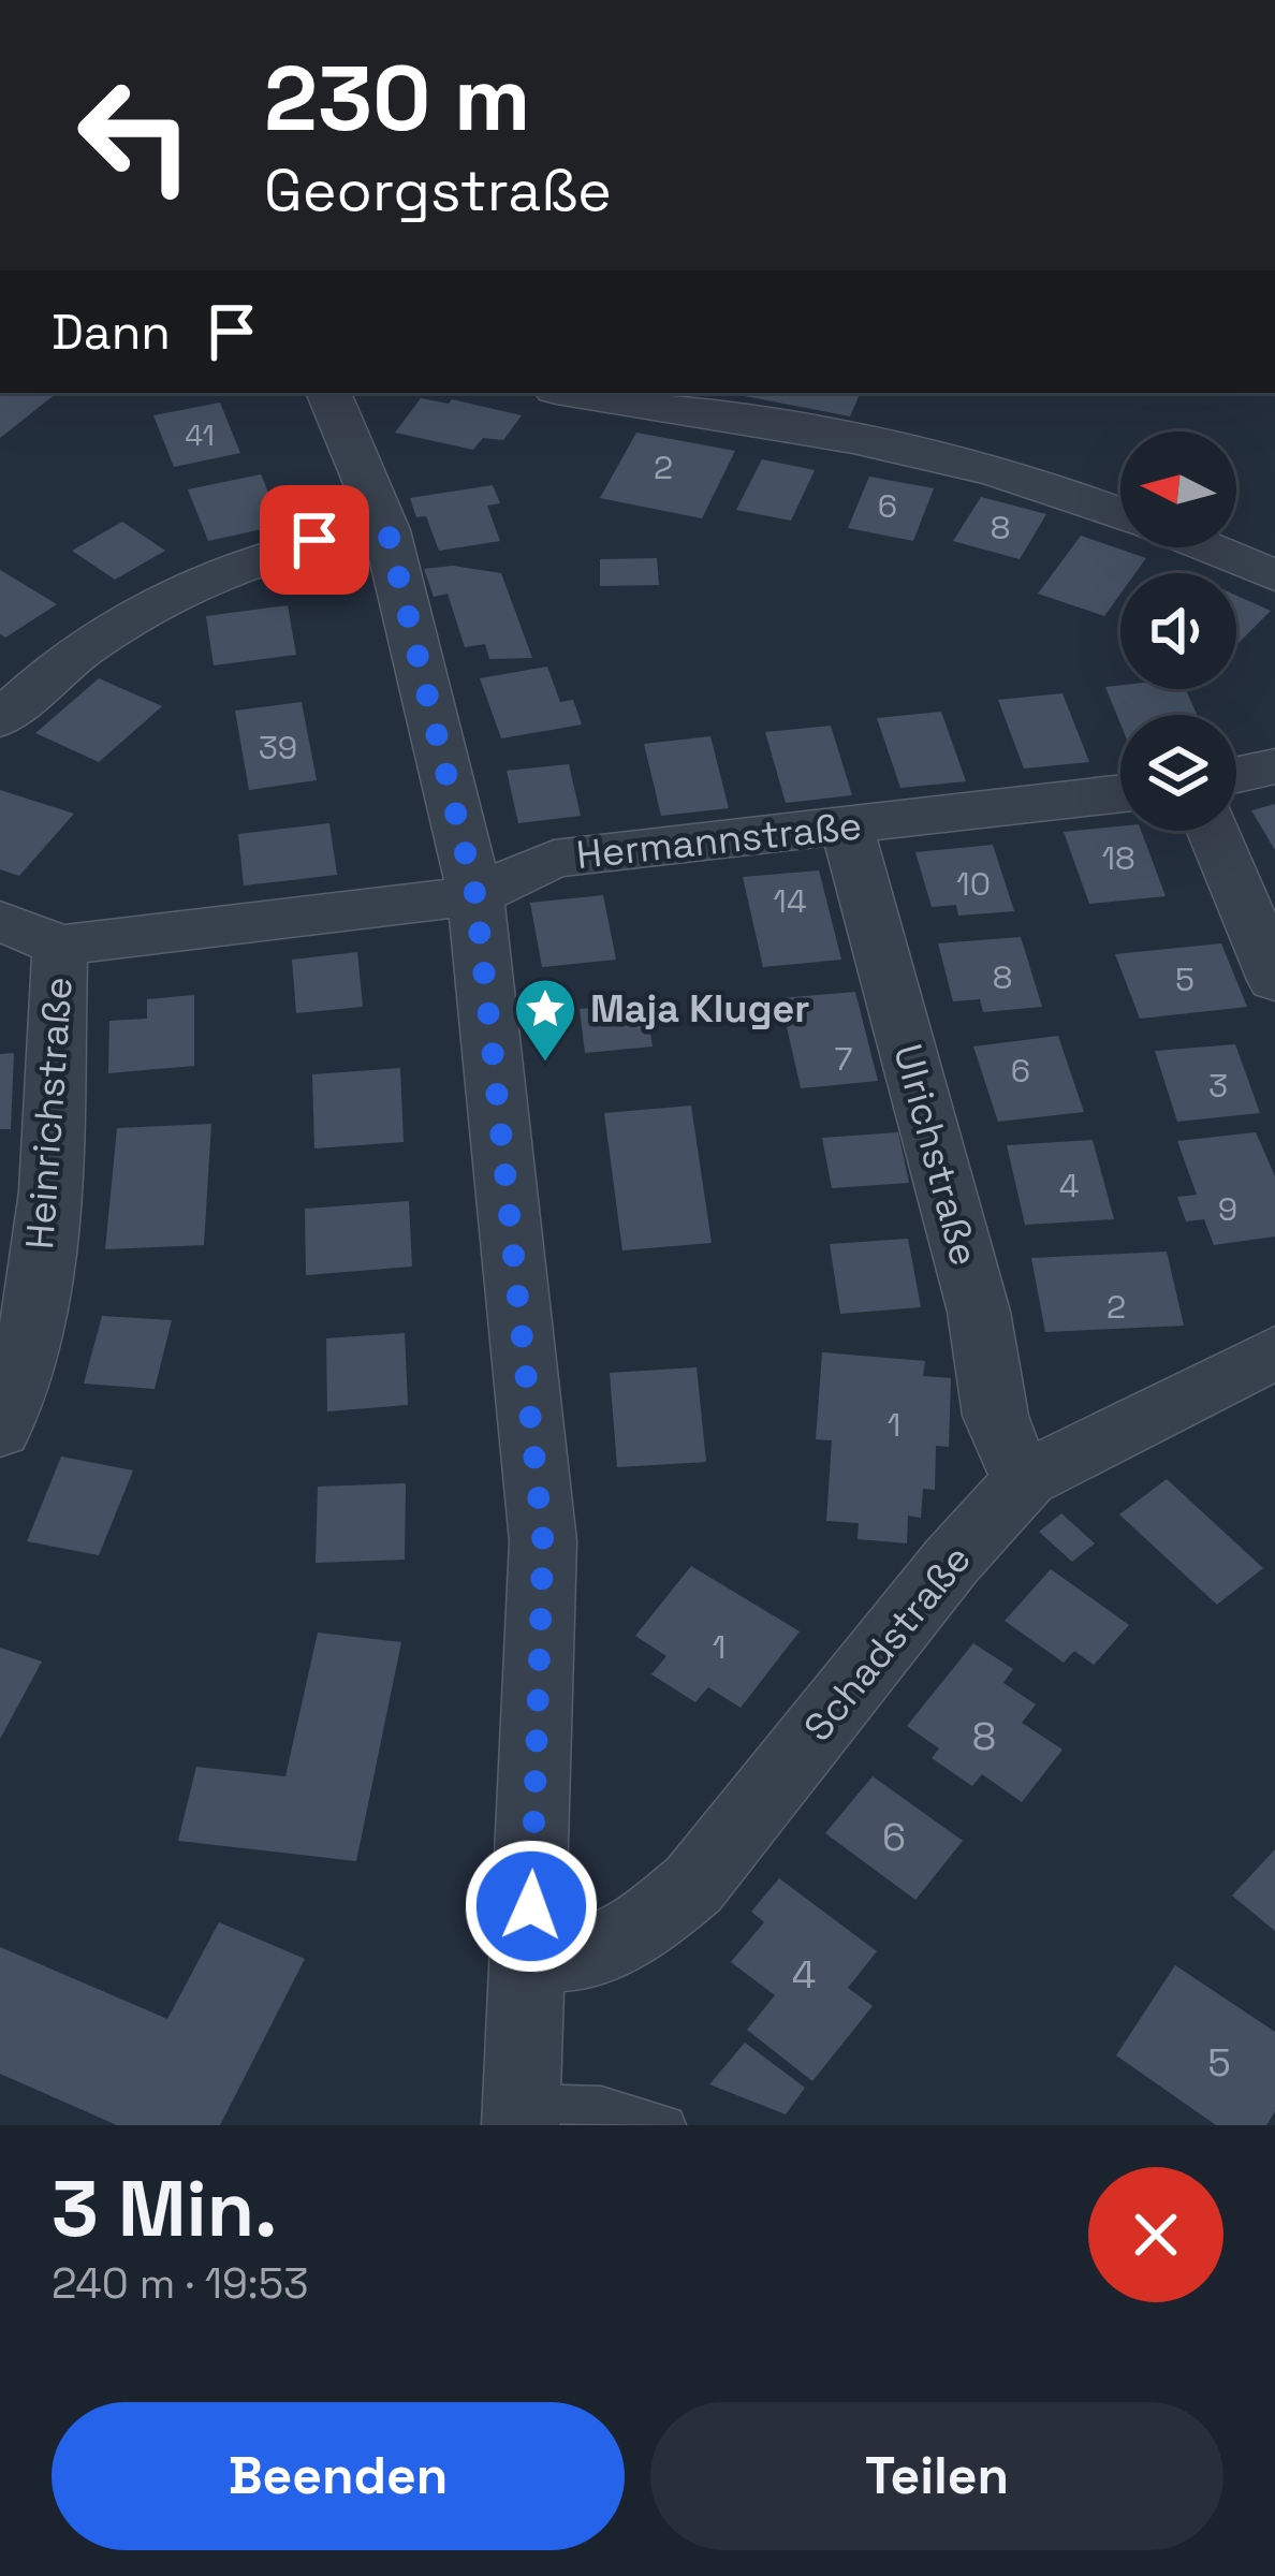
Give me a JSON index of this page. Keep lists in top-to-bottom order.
{
  "streets": {
    "street": [
      "Hermannstraße",
      "Heinrichstraße",
      "Ulrichstraße",
      "Schadstraße"
    ]
  },
  "crossings": [
    ["Hermannstraße", "Heinrichstraße"],
    ["Hermannstraße", "Ulrichstraße"],
    ["Ulrichstraße", "Schadstraße"]
  ],
  "places": {
    "place": ["Maja Kluger"]
  },
  "house_numbers": [
    "41",
    "2",
    "6",
    "8",
    "39",
    "18",
    "10",
    "14",
    "8",
    "5",
    "7",
    "6",
    "3",
    "4",
    "9",
    "2",
    "1",
    "1",
    "8",
    "6",
    "4",
    "5"
  ],
  "north": "left",
  "page": {
    "turn": ["230 m", "Georgstraße"],
    "then": "Dann",
    "heading": ["3 Min.", "240 m · 19:53"],
    "buttons": ["Beenden", "Teilen"]
  }
}
